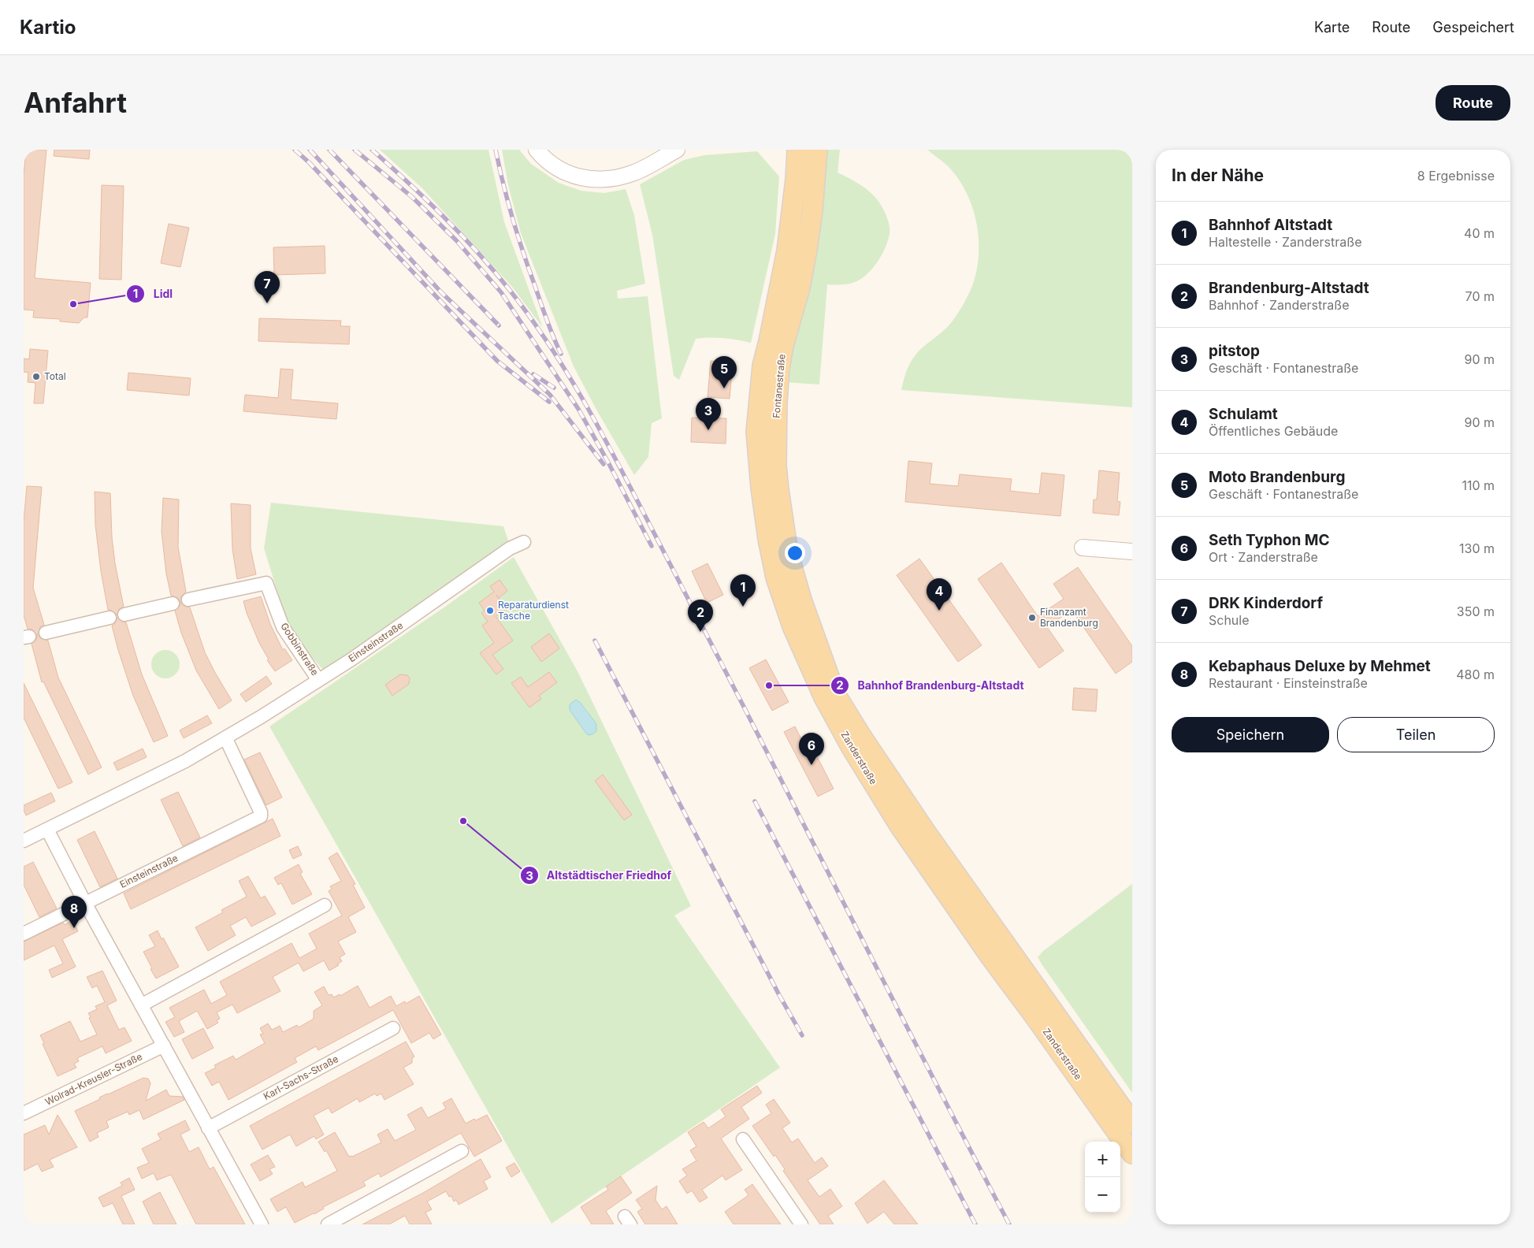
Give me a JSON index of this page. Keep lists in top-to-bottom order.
{
  "streets": {
    "main road": ["Fontanestraße", "Zanderstraße"],
    "street": [
      "Einsteinstraße",
      "Gobbinstraße",
      "Karl-Sachs-Straße",
      "Wolrad-Kreusler-Straße"
    ]
  },
  "crossings": [
    ["Fontanestraße", "Zanderstraße"],
    ["Einsteinstraße", "Gobbinstraße"]
  ],
  "places": [
    "Lidl",
    "Total",
    "Reparaturdienst Tasche",
    "Finanzamt Brandenburg",
    "Bahnhof Brandenburg-Altstadt",
    "Altstädtischer Friedhof"
  ],
  "page": {
    "header": "Kartio",
    "nav": ["Karte", "Route", "Gespeichert"],
    "buttons": [
      "Route",
      ["Speichern", "Teilen"]
    ],
    "title": "Anfahrt",
    "heading": ["In der Nähe", "8 Ergebnisse"],
    "list": [
      {
        "mark": "1",
        "name": "Bahnhof Altstadt",
        "note": "Haltestelle · Zanderstraße",
        "value": "40 m"
      },
      {
        "mark": "2",
        "name": "Brandenburg-Altstadt",
        "note": "Bahnhof · Zanderstraße",
        "value": "70 m"
      },
      {
        "mark": "3",
        "name": "pitstop",
        "note": "Geschäft · Fontanestraße",
        "value": "90 m"
      },
      {
        "mark": "4",
        "name": "Schulamt",
        "note": "Öffentliches Gebäude",
        "value": "90 m"
      },
      {
        "mark": "5",
        "name": "Moto Brandenburg",
        "note": "Geschäft · Fontanestraße",
        "value": "110 m"
      },
      {
        "mark": "6",
        "name": "Seth Typhon MC",
        "note": "Ort · Zanderstraße",
        "value": "130 m"
      },
      {
        "mark": "7",
        "name": "DRK Kinderdorf",
        "note": "Schule",
        "value": "350 m"
      },
      {
        "mark": "8",
        "name": "Kebaphaus Deluxe by Mehmet",
        "note": "Restaurant · Einsteinstraße",
        "value": "480 m"
      }
    ],
    "pins": [
      "7",
      "5",
      "3",
      "1",
      "4",
      "2",
      "6",
      "8"
    ],
    "map_buttons": ["+", "−"]
  }
}
